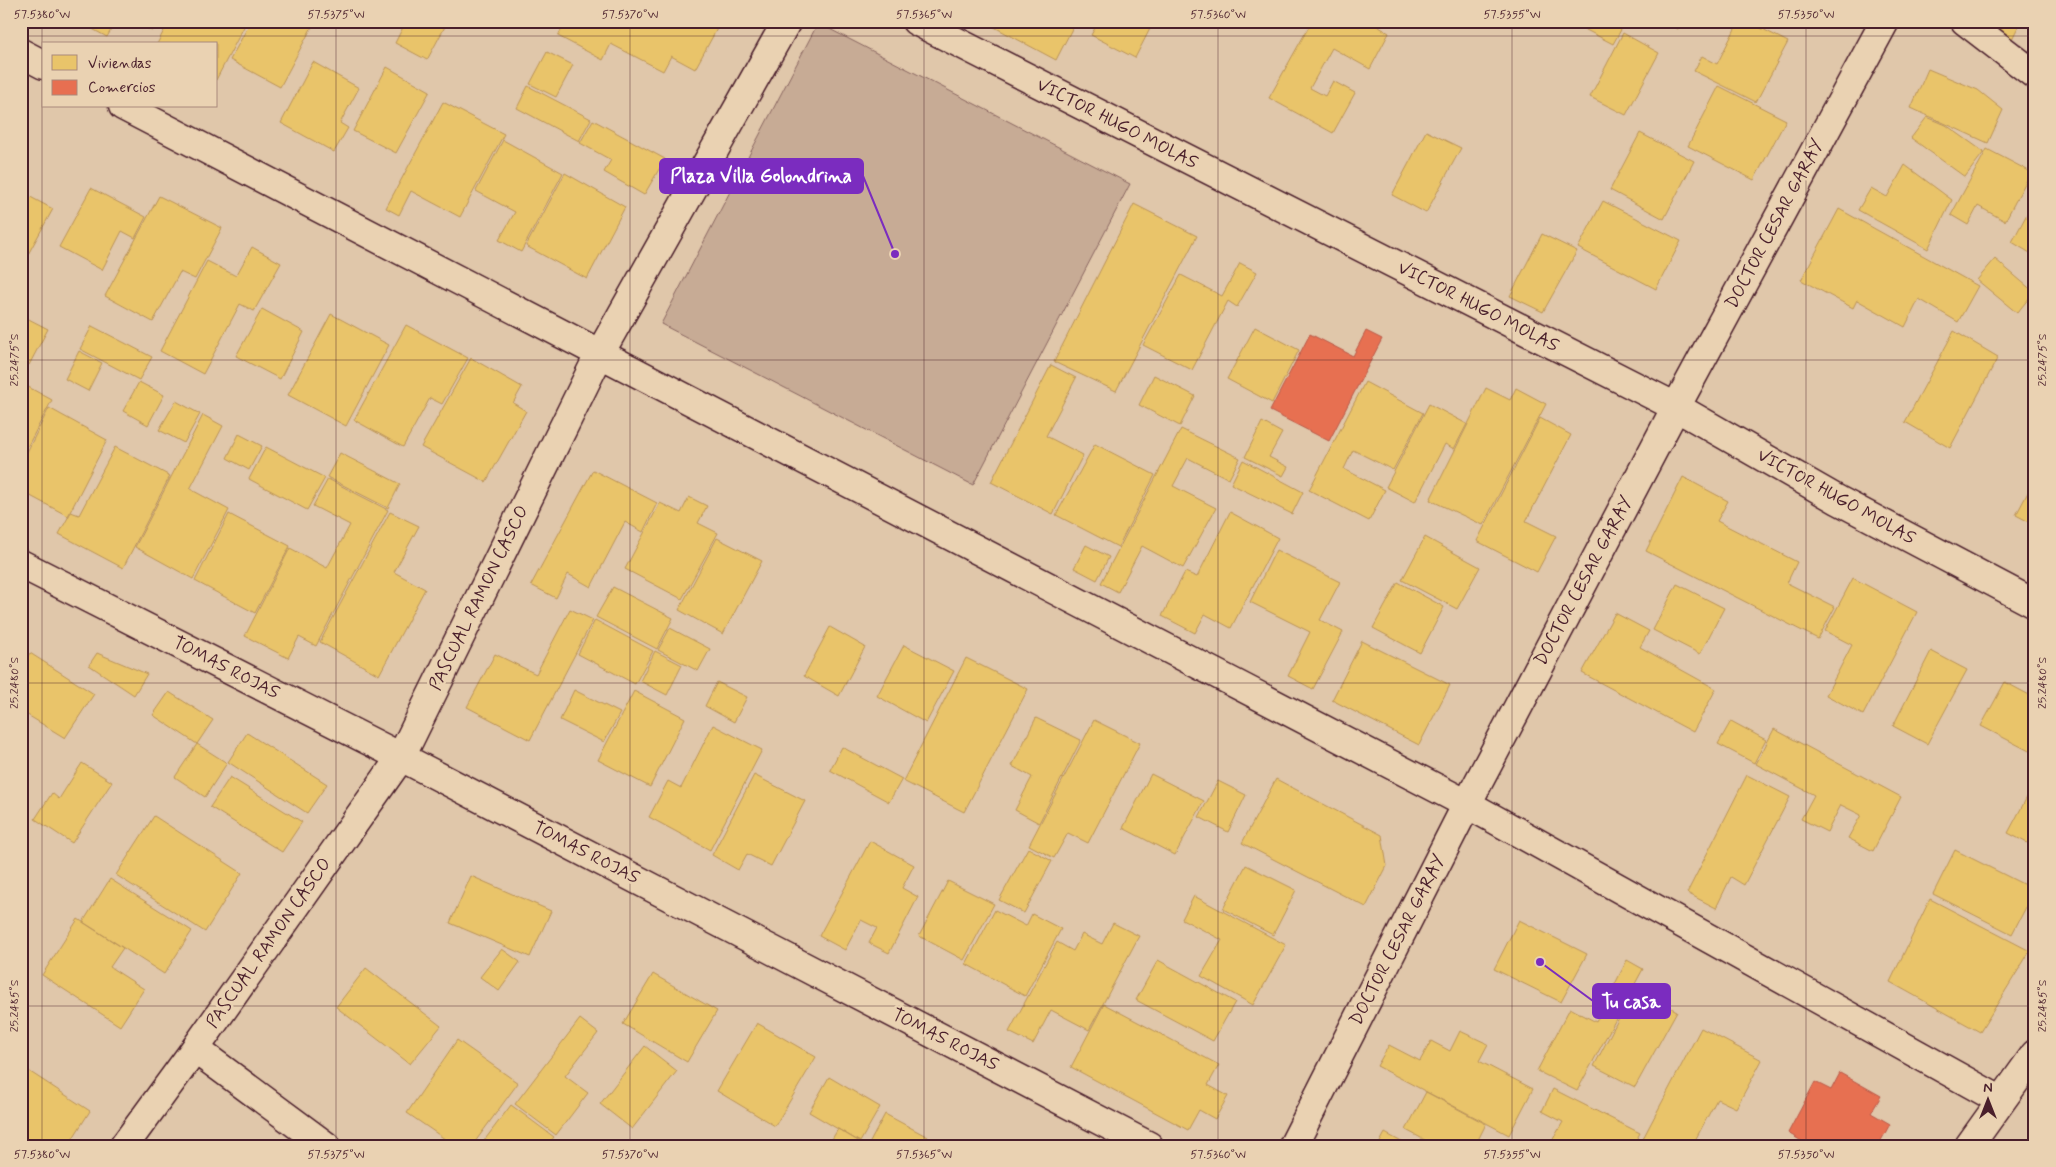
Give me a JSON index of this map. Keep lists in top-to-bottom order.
{
  "streets": {
    "street": [
      "VICTOR HUGO MOLAS",
      "DOCTOR CESAR GARAY",
      "PASCUAL RAMON CASCO",
      "TOMAS ROJAS"
    ]
  },
  "crossings": [
    ["VICTOR HUGO MOLAS", "DOCTOR CESAR GARAY"],
    ["PASCUAL RAMON CASCO", "TOMAS ROJAS"]
  ],
  "places": ["Plaza Villa Golondrina", "Tu casa"],
  "legend": ["Viviendas", "Comercios"],
  "north": "top",
  "coordinates": [
    "57.5380°W",
    "57.5375°W",
    "57.5370°W",
    "57.5365°W",
    "57.5360°W",
    "57.5355°W",
    "57.5350°W",
    "25.2475°S",
    "25.2480°S",
    "25.2485°S"
  ]
}
